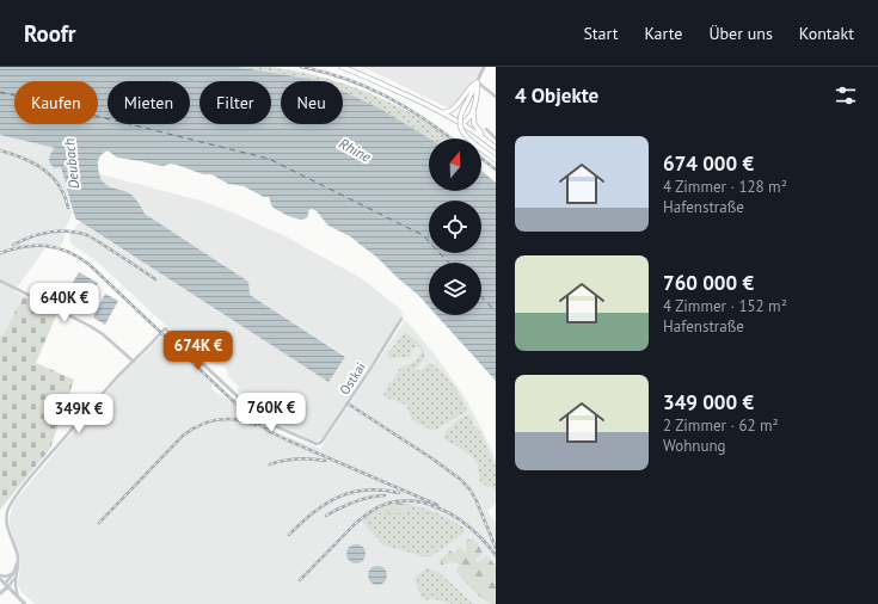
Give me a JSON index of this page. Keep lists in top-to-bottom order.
{
  "streets": {
    "street": ["Ostkai"]
  },
  "water": ["Rhine", "Deubach"],
  "north": "top",
  "page": {
    "header": "Roofr",
    "nav": [
      "Start",
      "Karte",
      "Über uns",
      "Kontakt"
    ],
    "heading": "4 Objekte",
    "chip": [
      "Kaufen",
      "Mieten",
      "Filter",
      "Neu"
    ],
    "list": [
      {
        "name": "674 000 €",
        "note": "4 Zimmer · 128 m² · Hafenstraße"
      },
      {
        "name": "760 000 €",
        "note": "4 Zimmer · 152 m² · Hafenstraße"
      },
      {
        "name": "349 000 €",
        "note": "2 Zimmer · 62 m² · Wohnung"
      }
    ],
    "price": [
      "640K €",
      "674K €",
      "760K €",
      "349K €"
    ]
  }
}
